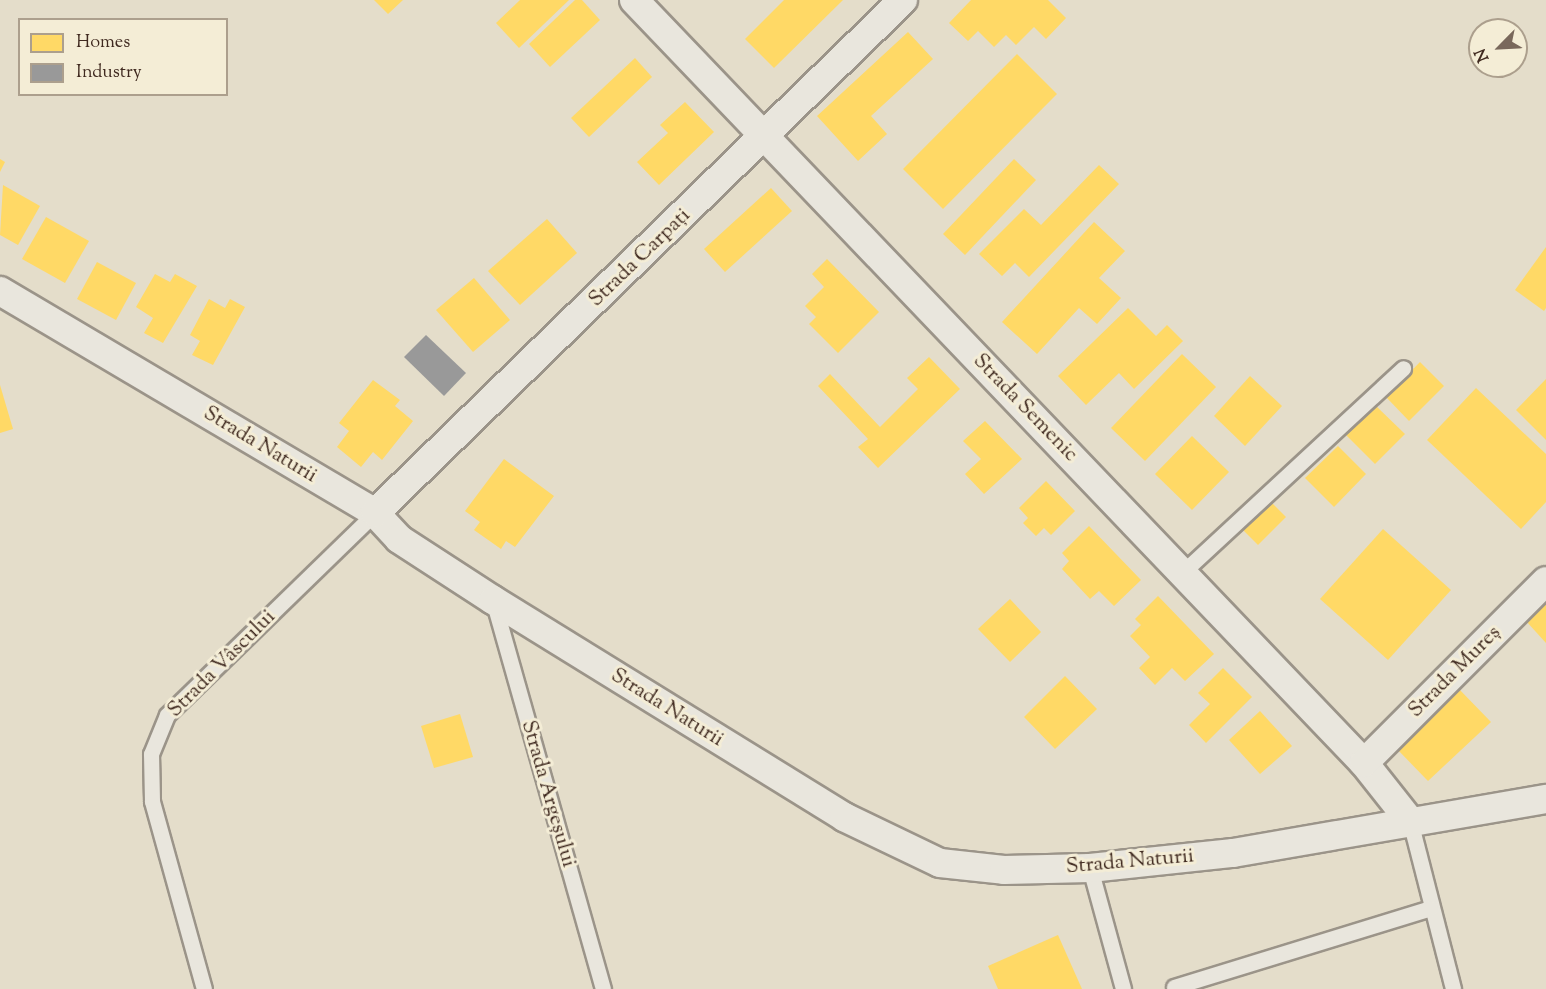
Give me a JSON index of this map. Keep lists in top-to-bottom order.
{
  "streets": {
    "street": [
      "Strada Carpați",
      "Strada Semenic",
      "Strada Naturii",
      "Strada Mureș"
    ],
    "lane": ["Strada Vâscului", "Strada Argeșului"]
  },
  "crossings": [
    ["Strada Carpați", "Strada Semenic"],
    ["Strada Carpați", "Strada Naturii"],
    ["Strada Carpați", "Strada Vâscului"],
    ["Strada Semenic", "Strada Naturii"],
    ["Strada Semenic", "Strada Mureș"],
    ["Strada Naturii", "Strada Vâscului"],
    ["Strada Naturii", "Strada Argeșului"]
  ],
  "legend": ["Homes", "Industry"],
  "north": "bottom left"
}
